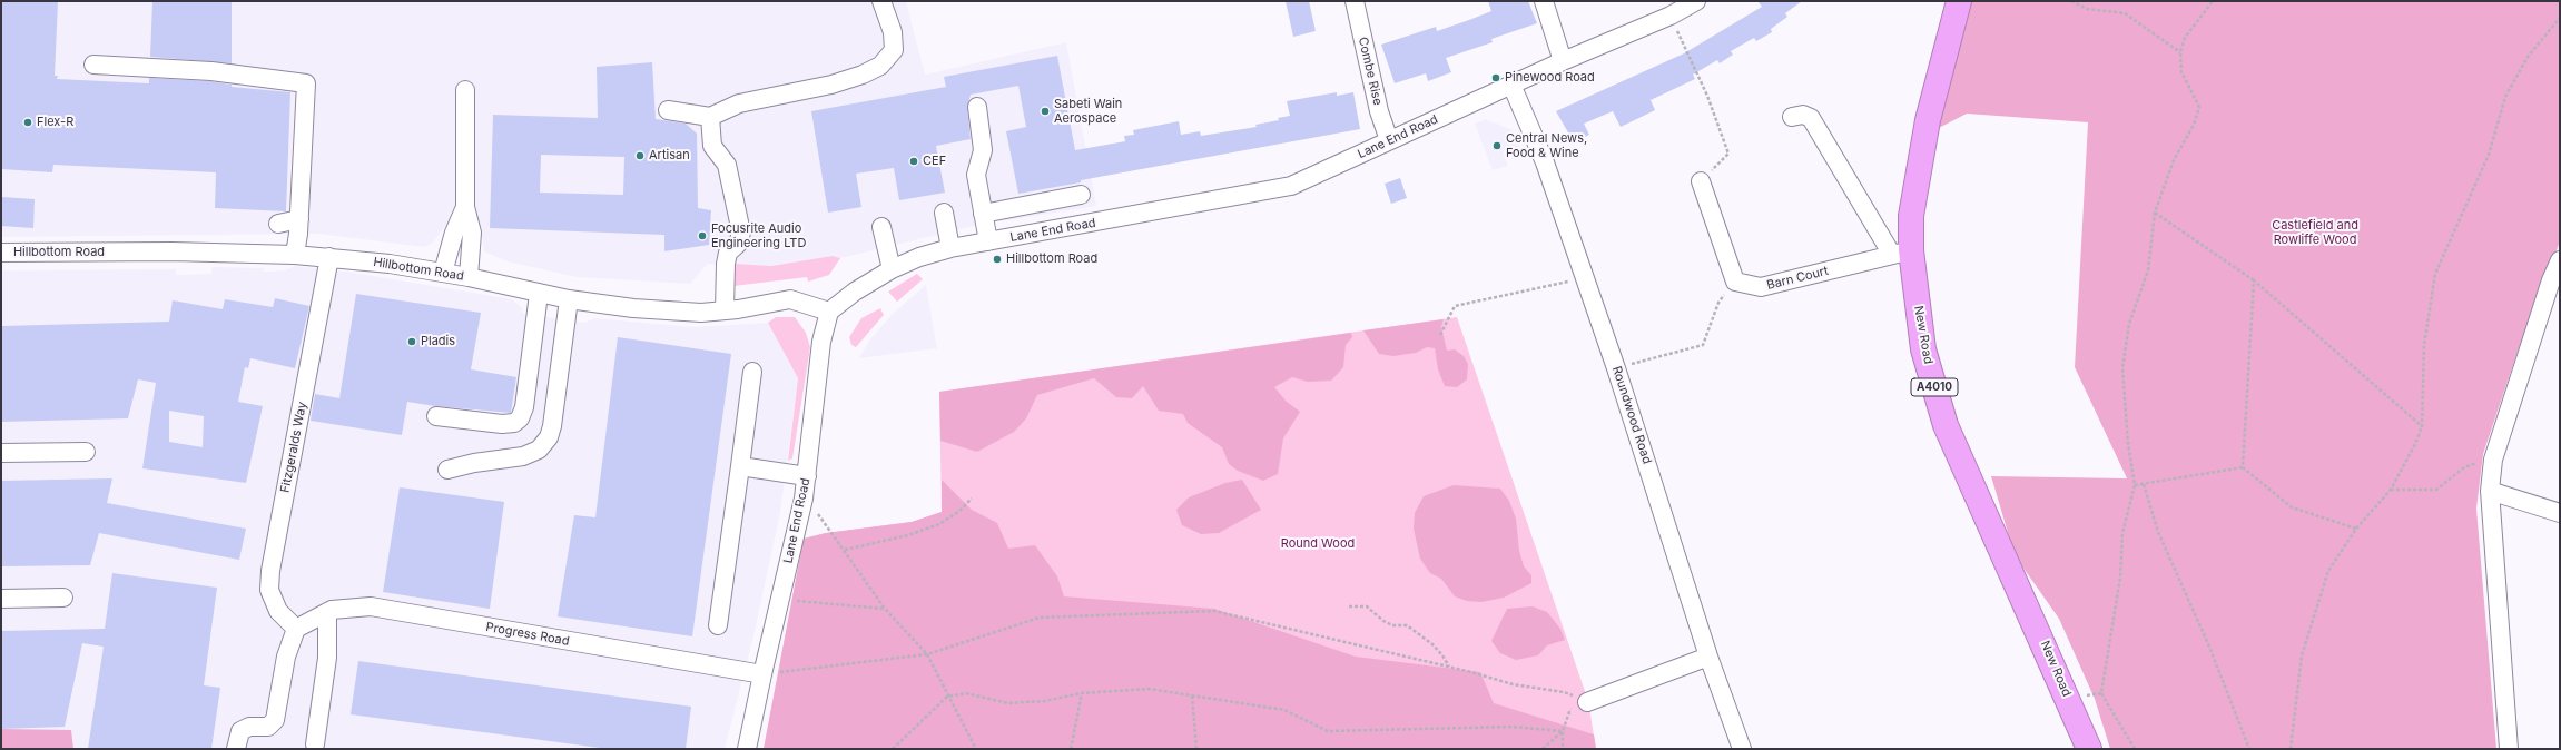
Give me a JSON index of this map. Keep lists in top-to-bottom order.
{
  "streets": {
    "highway": ["New Road", "A4010"],
    "street": [
      "Combe Rise",
      "Lane End Road",
      "Hillbottom Road",
      "Barn Court",
      "Roundwood Road",
      "Fitzgeralds Way",
      "Progress Road"
    ]
  },
  "crossings": [
    ["Combe Rise", "Lane End Road"],
    ["Lane End Road", "Hillbottom Road"],
    ["Lane End Road", "Roundwood Road"],
    ["Lane End Road", "Progress Road"],
    ["Hillbottom Road", "Fitzgeralds Way"],
    ["Barn Court", "New Road"],
    ["Fitzgeralds Way", "Progress Road"]
  ],
  "parks": ["Castlefield and Rowliffe Wood", "Round Wood"],
  "places": [
    "Pinewood Road",
    "Sabeti Wain Aerospace",
    "Flex-R",
    "Central News, Food & Wine",
    "Artisan",
    "CEF",
    "Focusrite Audio Engineering LTD",
    "Hillbottom Road",
    "Pladis"
  ]
}
